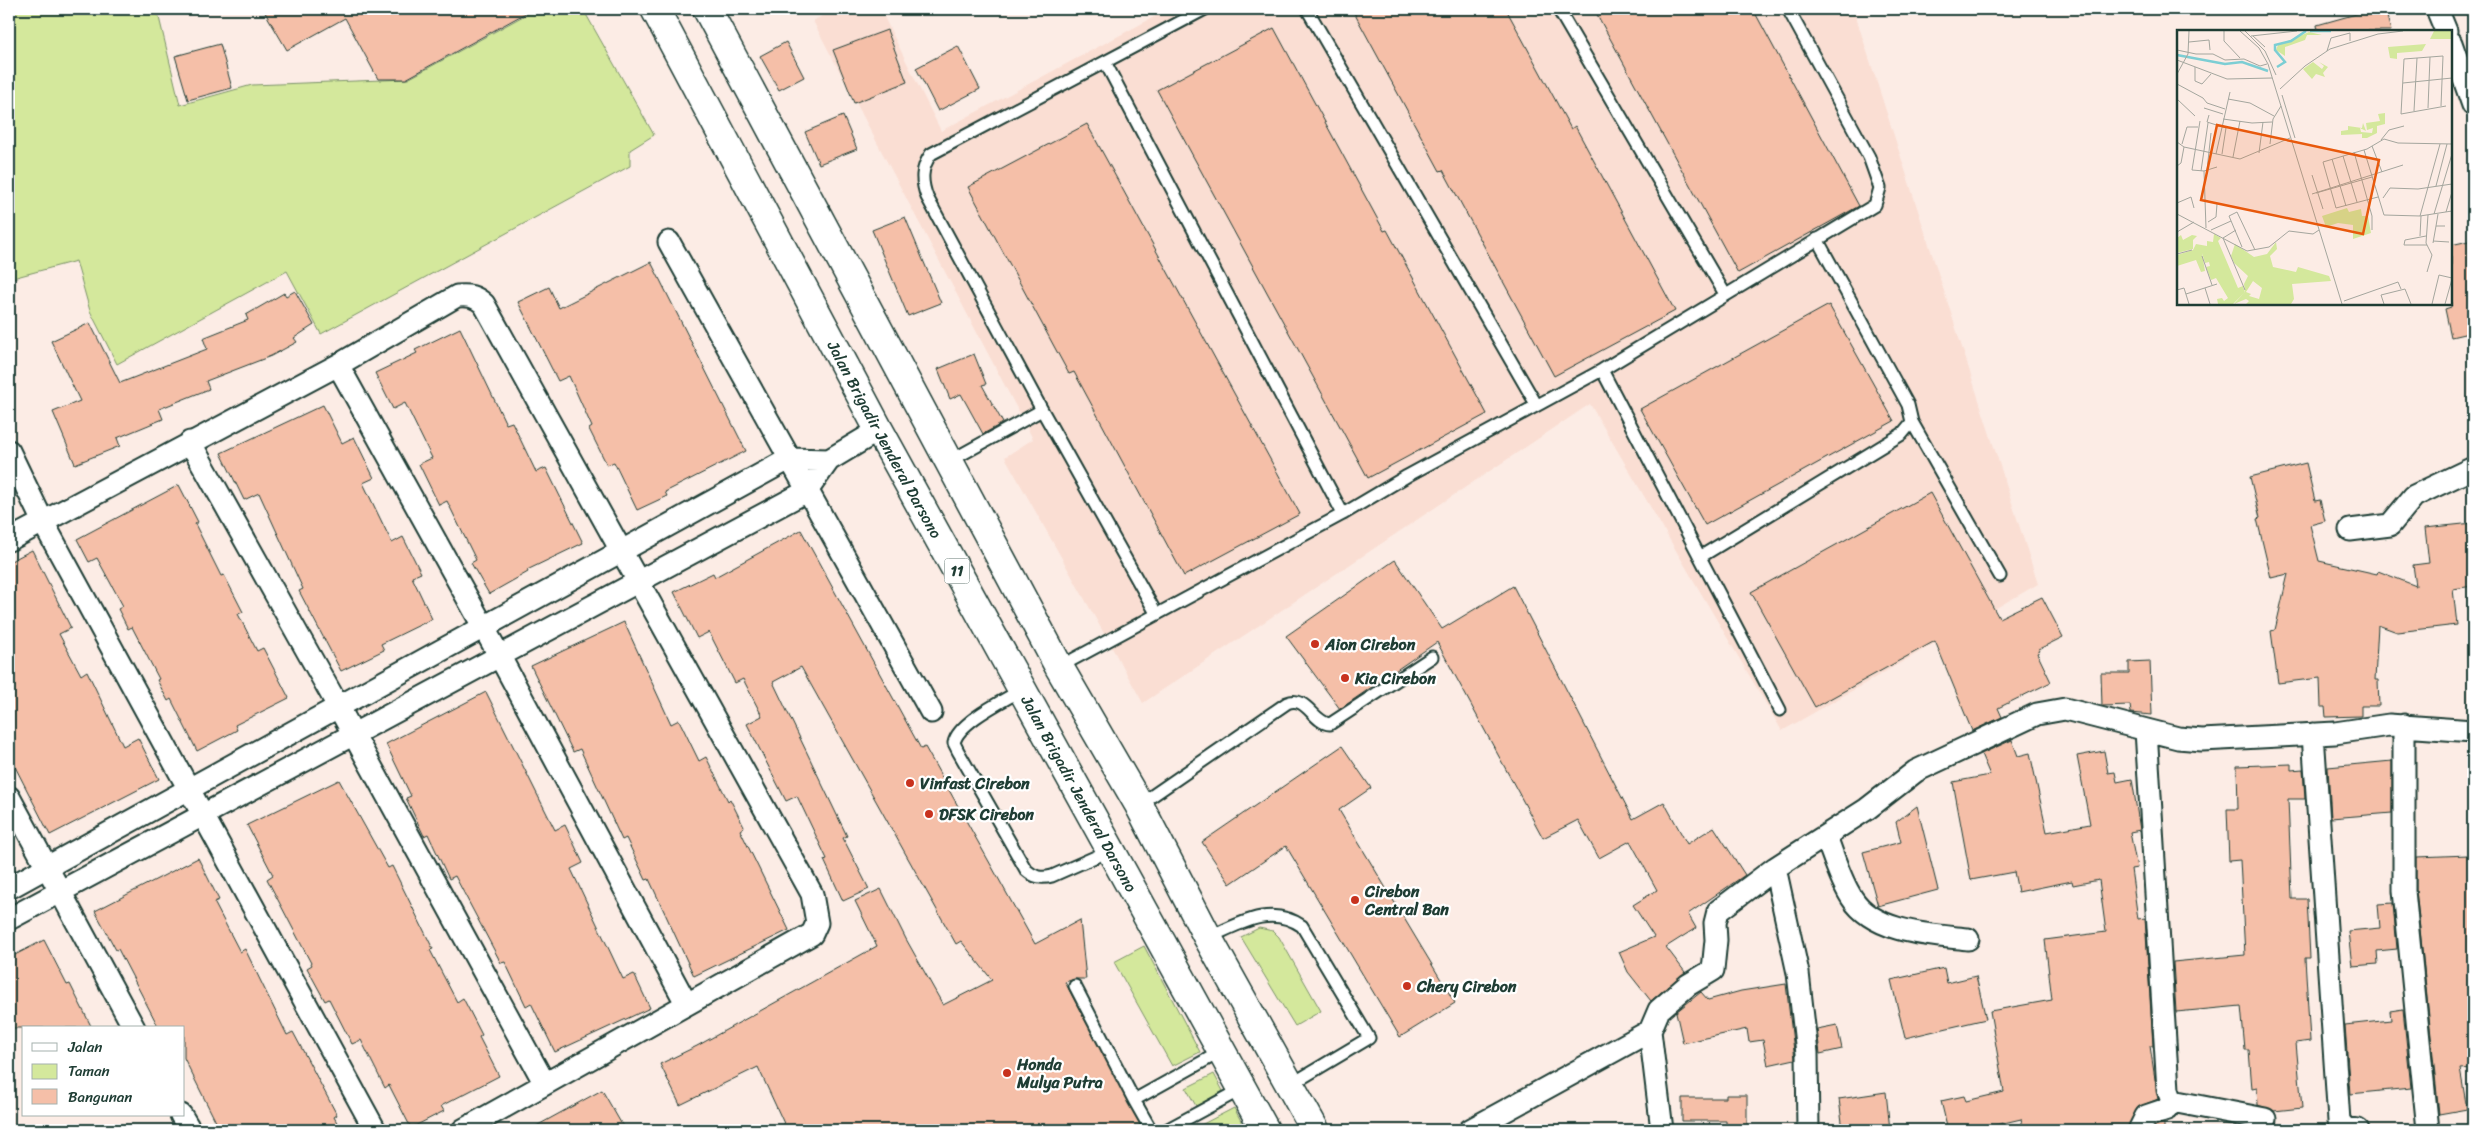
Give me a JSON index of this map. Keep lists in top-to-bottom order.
{
  "streets": {
    "highway": ["Jalan Brigadir Jenderal Darsono", "11"]
  },
  "places": [
    "Aion Cirebon",
    "Kia Cirebon",
    "Vinfast Cirebon",
    "DFSK Cirebon",
    "Cirebon Central Ban",
    "Chery Cirebon",
    "Honda Mulya Putra"
  ],
  "legend": ["Jalan", "Taman", "Bangunan"]
}
